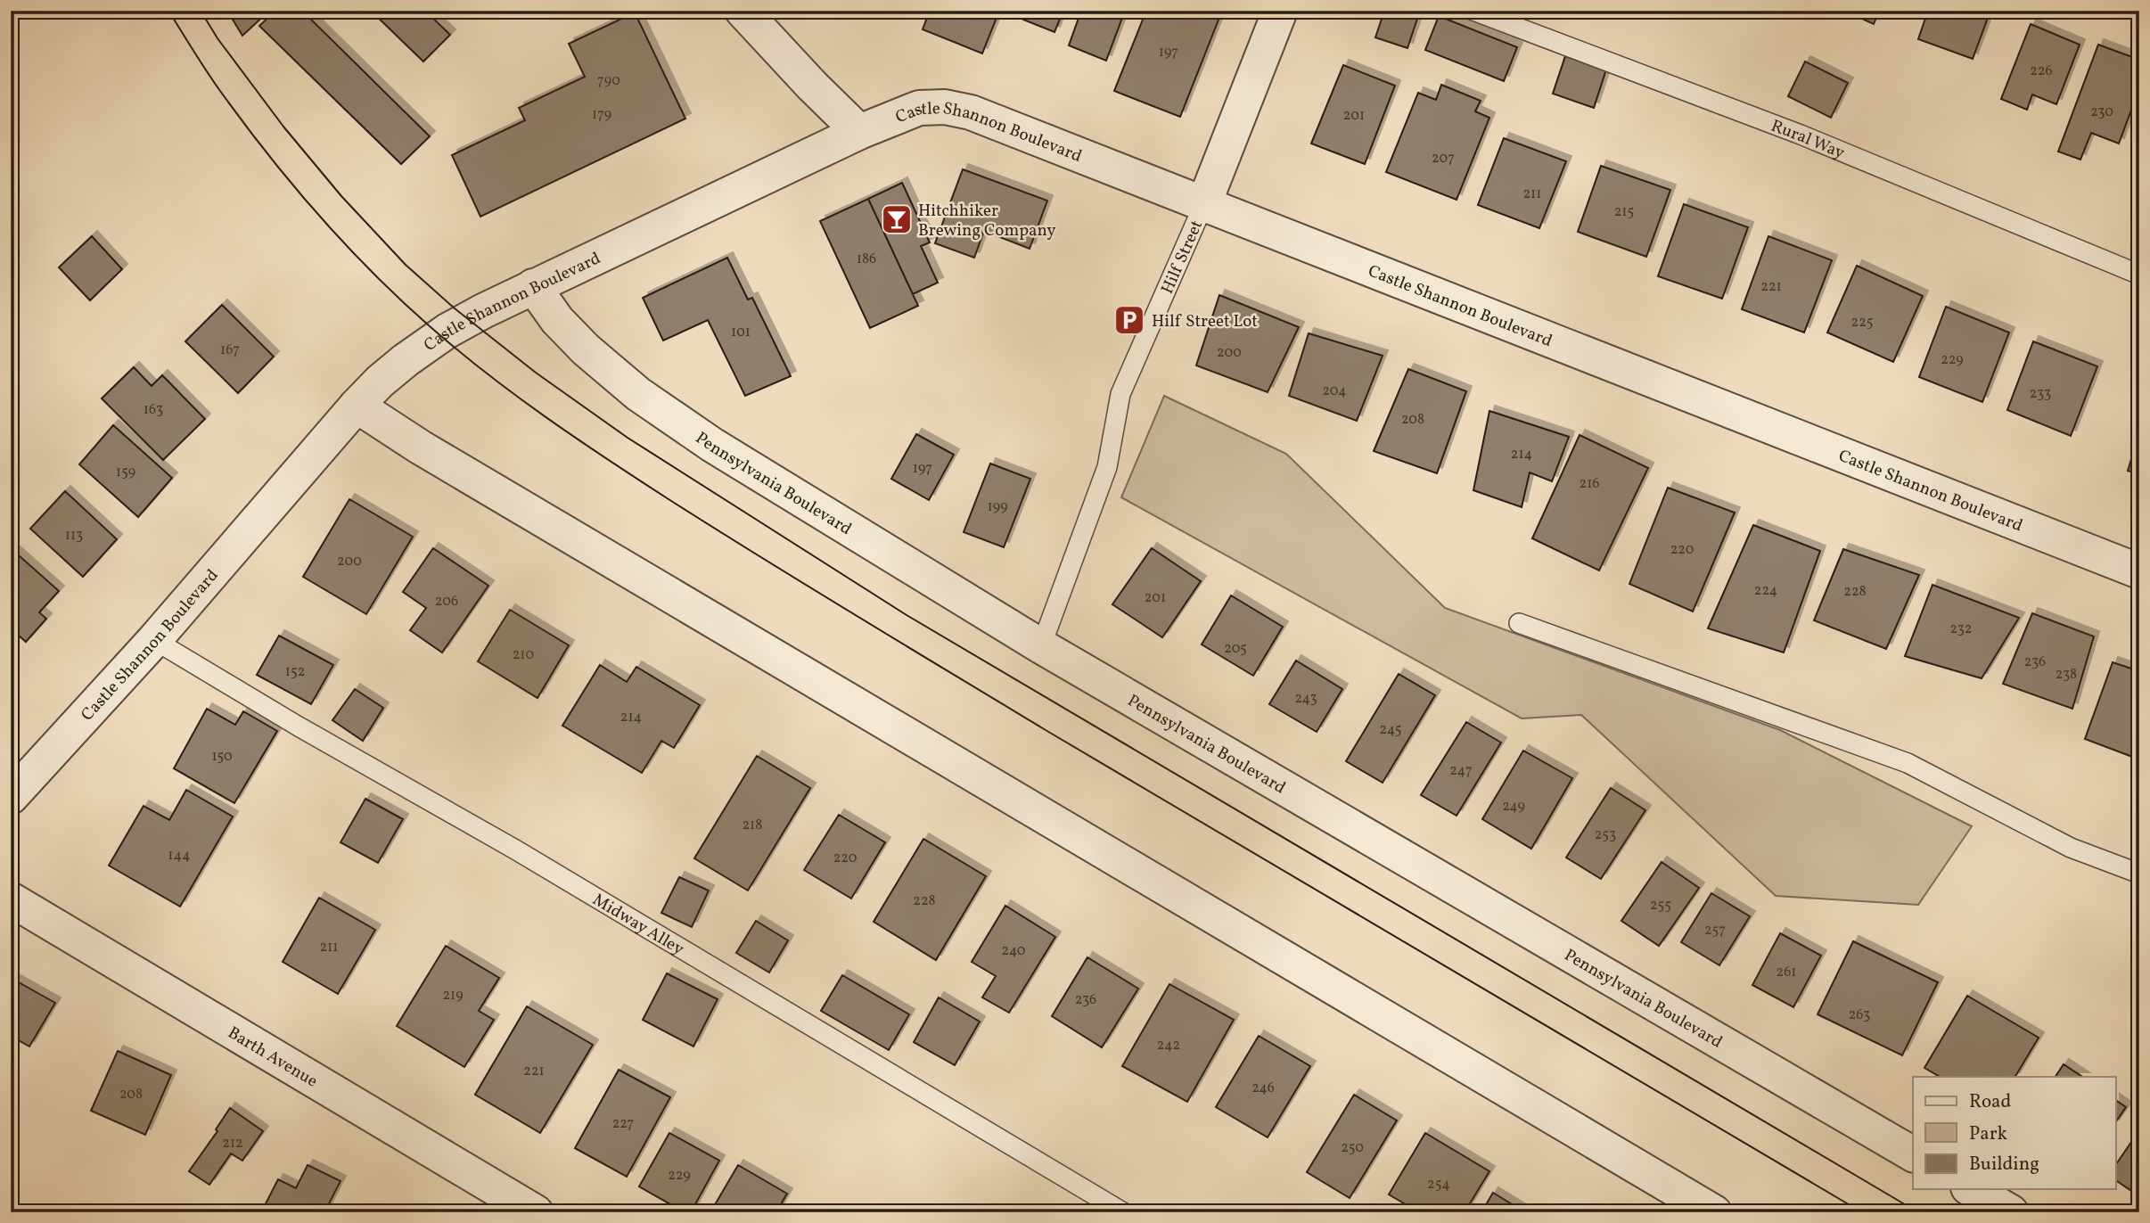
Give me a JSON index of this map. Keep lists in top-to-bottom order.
{
  "streets": {
    "street": [
      "Castle Shannon Boulevard",
      "Hilf Street",
      "Pennsylvania Boulevard",
      "Barth Avenue"
    ],
    "lane": ["Rural Way", "Midway Alley"]
  },
  "crossings": [
    ["Castle Shannon Boulevard", "Hilf Street"],
    ["Castle Shannon Boulevard", "Pennsylvania Boulevard"],
    ["Castle Shannon Boulevard", "Midway Alley"],
    ["Hilf Street", "Pennsylvania Boulevard"]
  ],
  "places": {
    "bar": ["Hitchhiker Brewing Company"],
    "parking": ["Hilf Street Lot"]
  },
  "house_numbers": [
    "197",
    "226",
    "790",
    "230",
    "179",
    "201",
    "207",
    "211",
    "215",
    "186",
    "221",
    "225",
    "101",
    "167",
    "200",
    "229",
    "204",
    "233",
    "163",
    "208",
    "214",
    "197",
    "159",
    "216",
    "199",
    "113",
    "220",
    "200",
    "224",
    "228",
    "201",
    "206",
    "232",
    "205",
    "210",
    "236",
    "152",
    "238",
    "243",
    "214",
    "245",
    "150",
    "247",
    "249",
    "218",
    "253",
    "144",
    "220",
    "228",
    "255",
    "257",
    "211",
    "240",
    "261",
    "219",
    "236",
    "263",
    "242",
    "221",
    "246",
    "208",
    "227",
    "212",
    "250",
    "229",
    "254"
  ],
  "legend": ["Road", "Park", "Building"]
}
